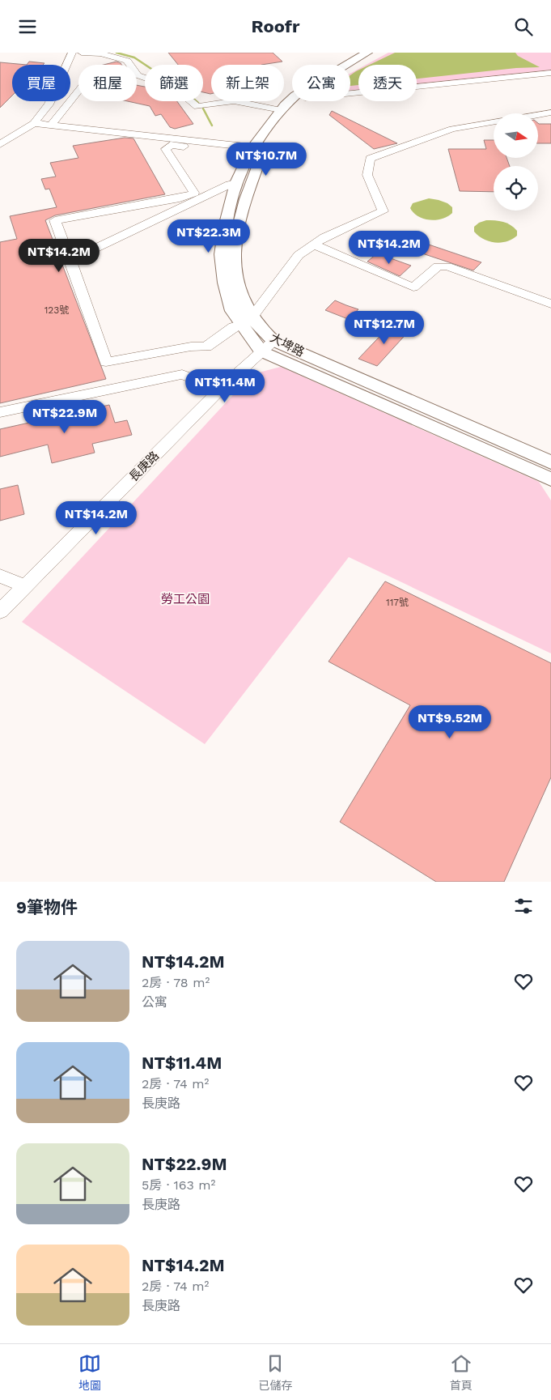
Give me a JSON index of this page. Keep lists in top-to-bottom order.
{
  "streets": {
    "main road": ["大埤路"],
    "street": ["長庚路"]
  },
  "crossings": [
    ["大埤路", "長庚路"]
  ],
  "parks": ["勞工公園"],
  "house_numbers": ["123號", "117號"],
  "north": "right",
  "page": {
    "header": "Roofr",
    "chip": [
      "買屋",
      "租屋",
      "篩選",
      "新上架",
      "公寓",
      "透天"
    ],
    "price": [
      "NT$10.7M",
      "NT$22.3M",
      "NT$14.2M",
      "NT$14.2M",
      "NT$12.7M",
      "NT$11.4M",
      "NT$22.9M",
      "NT$14.2M",
      "NT$9.52M"
    ],
    "heading": "9筆物件",
    "list": [
      {
        "name": "NT$14.2M",
        "note": "2房 · 78 m² · 公寓"
      },
      {
        "name": "NT$11.4M",
        "note": "2房 · 74 m² · 長庚路"
      },
      {
        "name": "NT$22.9M",
        "note": "5房 · 163 m² · 長庚路"
      },
      {
        "name": "NT$14.2M",
        "note": "2房 · 74 m² · 長庚路"
      }
    ],
    "tabs": ["地圖", "已儲存", "首頁"]
  }
}
